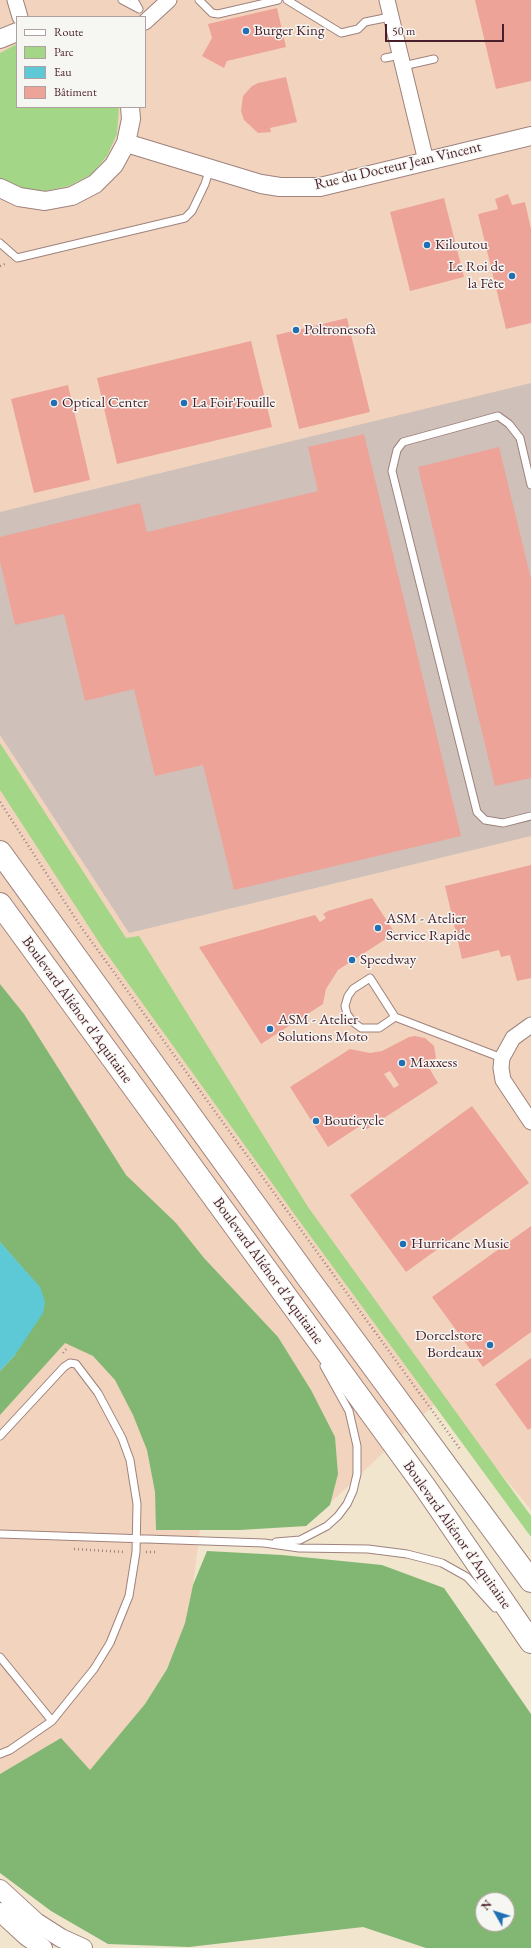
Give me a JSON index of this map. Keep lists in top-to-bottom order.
{
  "streets": {
    "highway": ["Boulevard Aliénor d'Aquitaine"],
    "street": ["Rue du Docteur Jean Vincent"]
  },
  "places": [
    "Burger King",
    "Kiloutou",
    "Le Roi de la Fête",
    "Poltronesofà",
    "Optical Center",
    "La Foir'Fouille",
    "ASM - Atelier Service Rapide",
    "Speedway",
    "ASM - Atelier Solutions Moto",
    "Maxxess",
    "Bouticycle",
    "Hurricane Music",
    "Dorcelstore Bordeaux"
  ],
  "legend": [
    "Route",
    "Parc",
    "Eau",
    "Bâtiment"
  ],
  "scale_bar": "50 m",
  "north": "top left"
}
